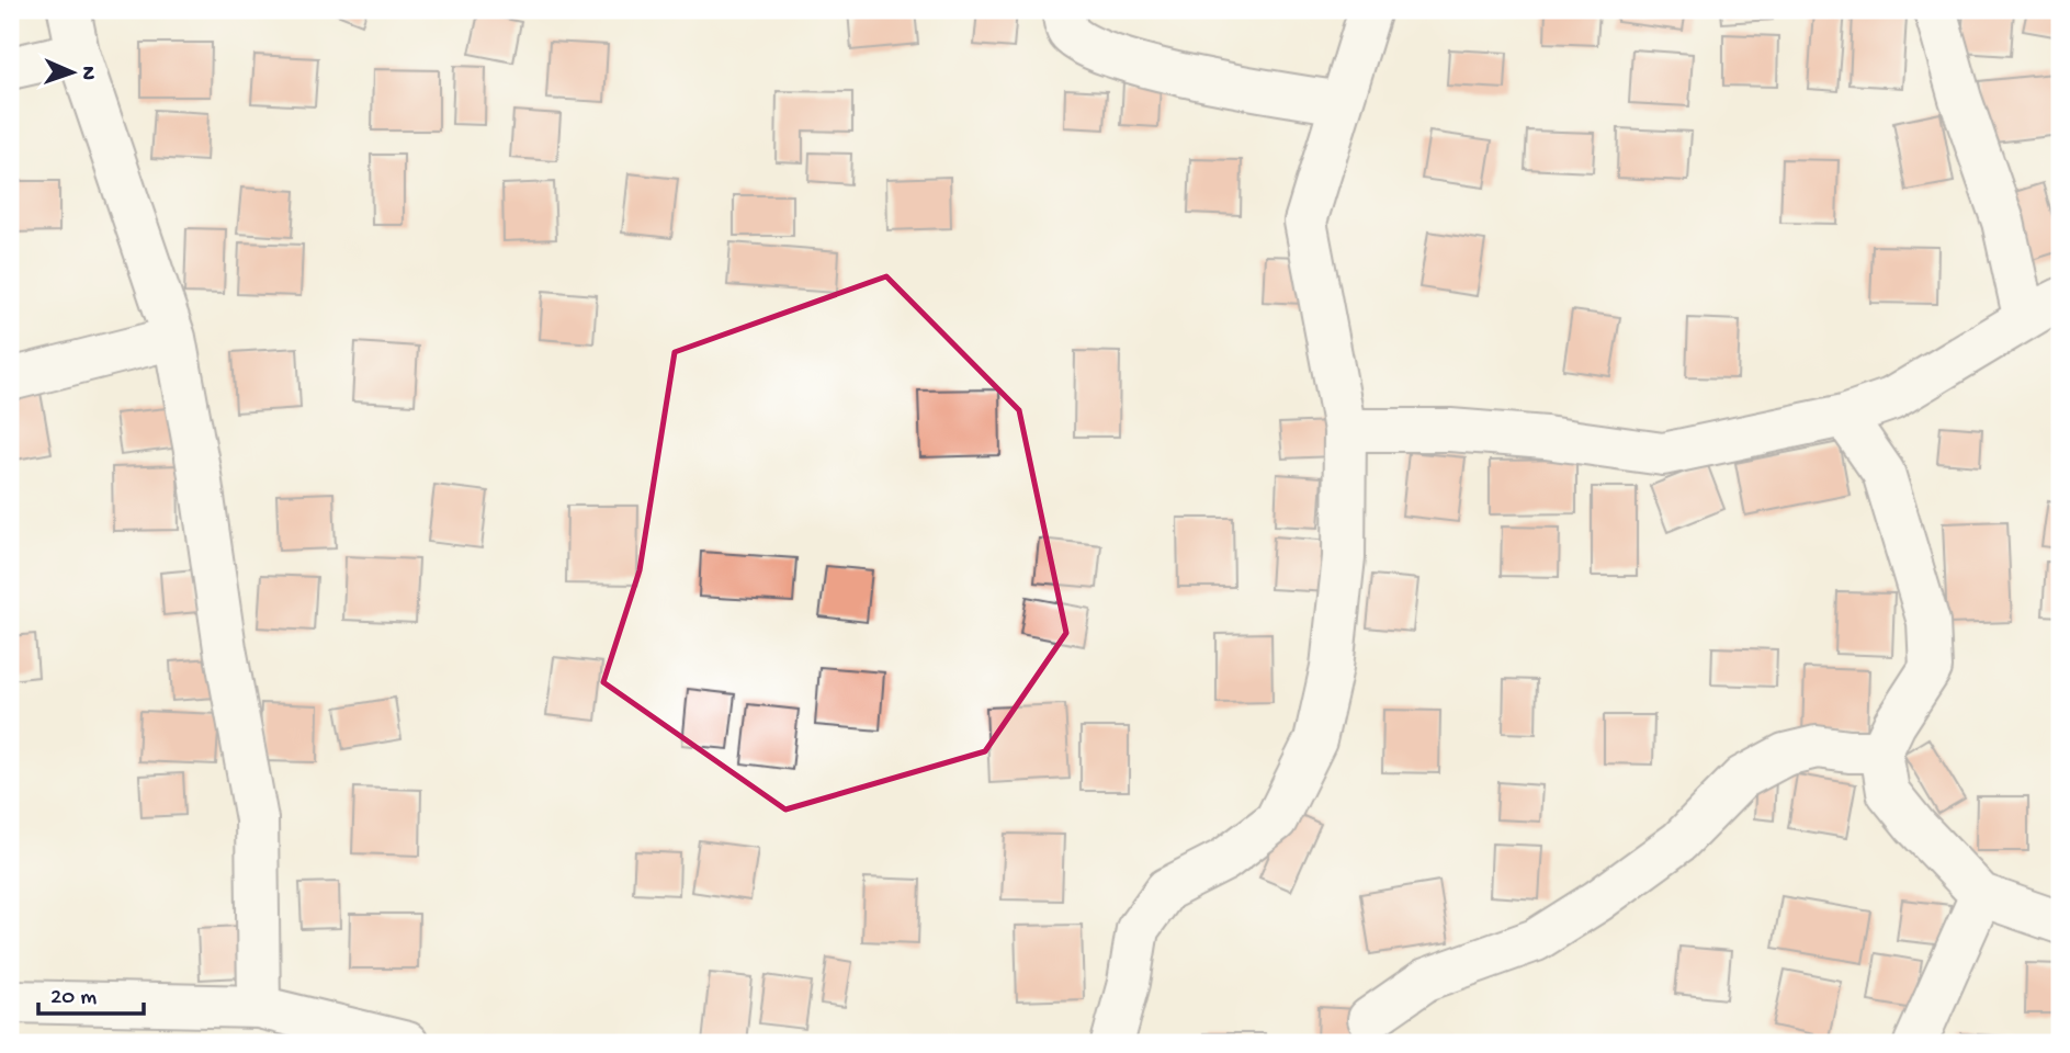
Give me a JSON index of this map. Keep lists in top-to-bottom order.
{
  "scale_bar": "20 m",
  "north": "right"
}
